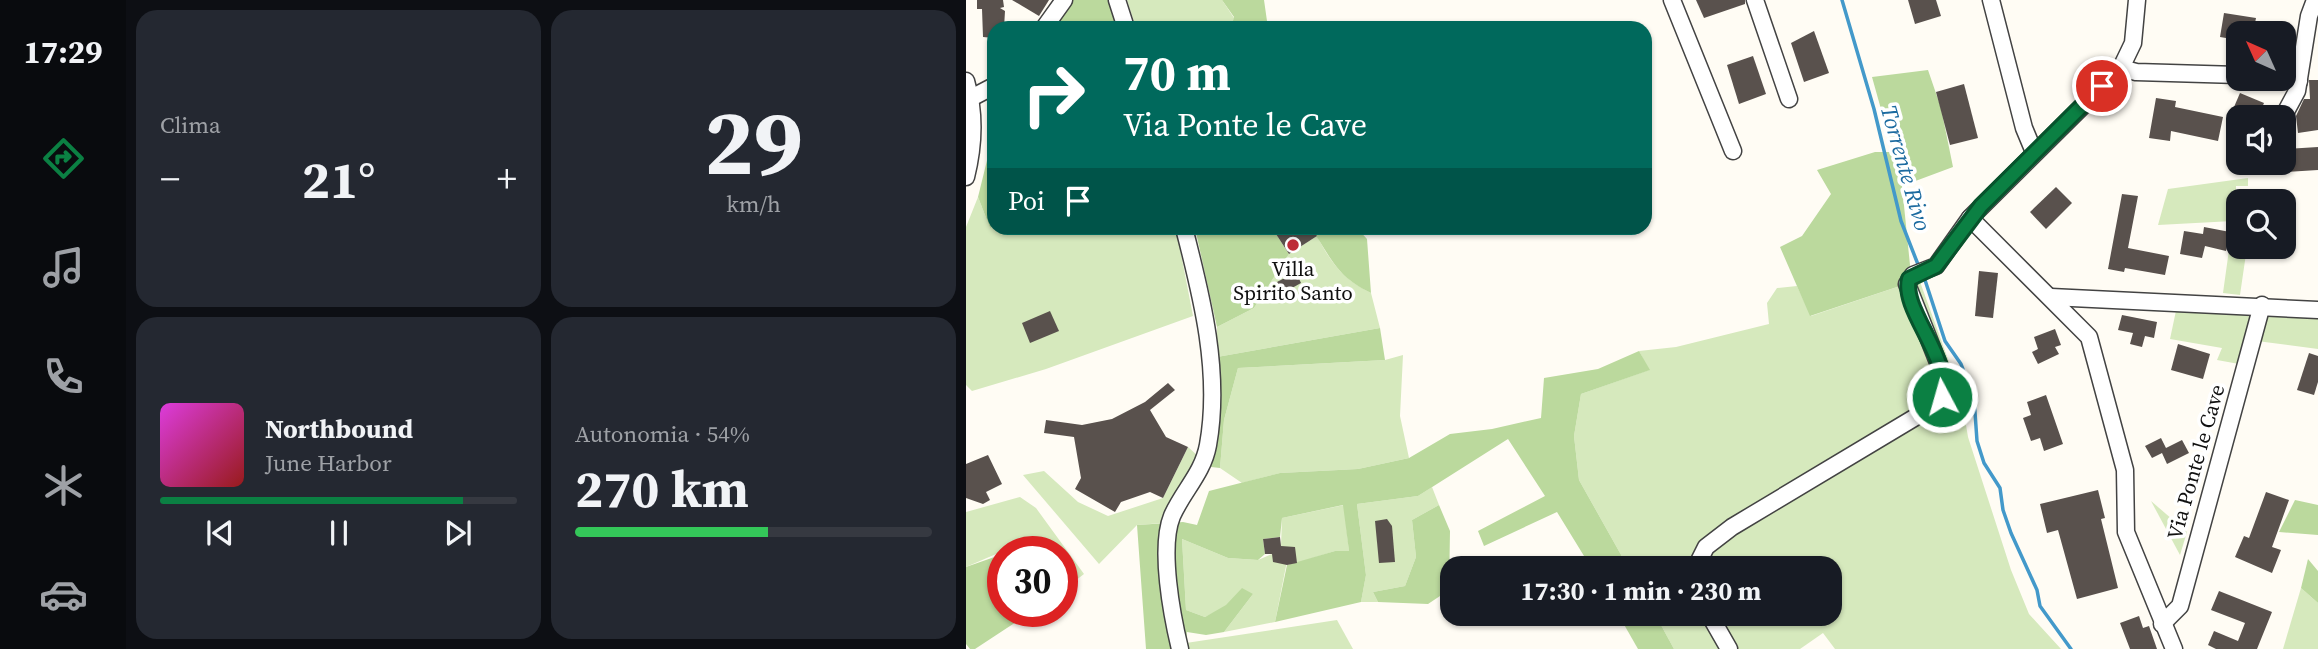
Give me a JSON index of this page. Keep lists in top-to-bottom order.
{
  "streets": {
    "street": ["Via Ponte le Cave"]
  },
  "water": ["Torrente Rivo"],
  "places": ["Villa Spirito Santo"],
  "north": "top left",
  "page": {
    "tabs": "17:29",
    "tile": [
      "Clima",
      ["29", "km/h"],
      ["Autonomia · 54%", "270 km"]
    ],
    "turn": ["70 m", "Via Ponte le Cave"],
    "heat": ["−", "21°", "+"],
    "then": "Poi",
    "song": ["Northbound", "June Harbor"],
    "limit": "30",
    "trip": "17:30 · 1 min · 230 m"
  }
}
